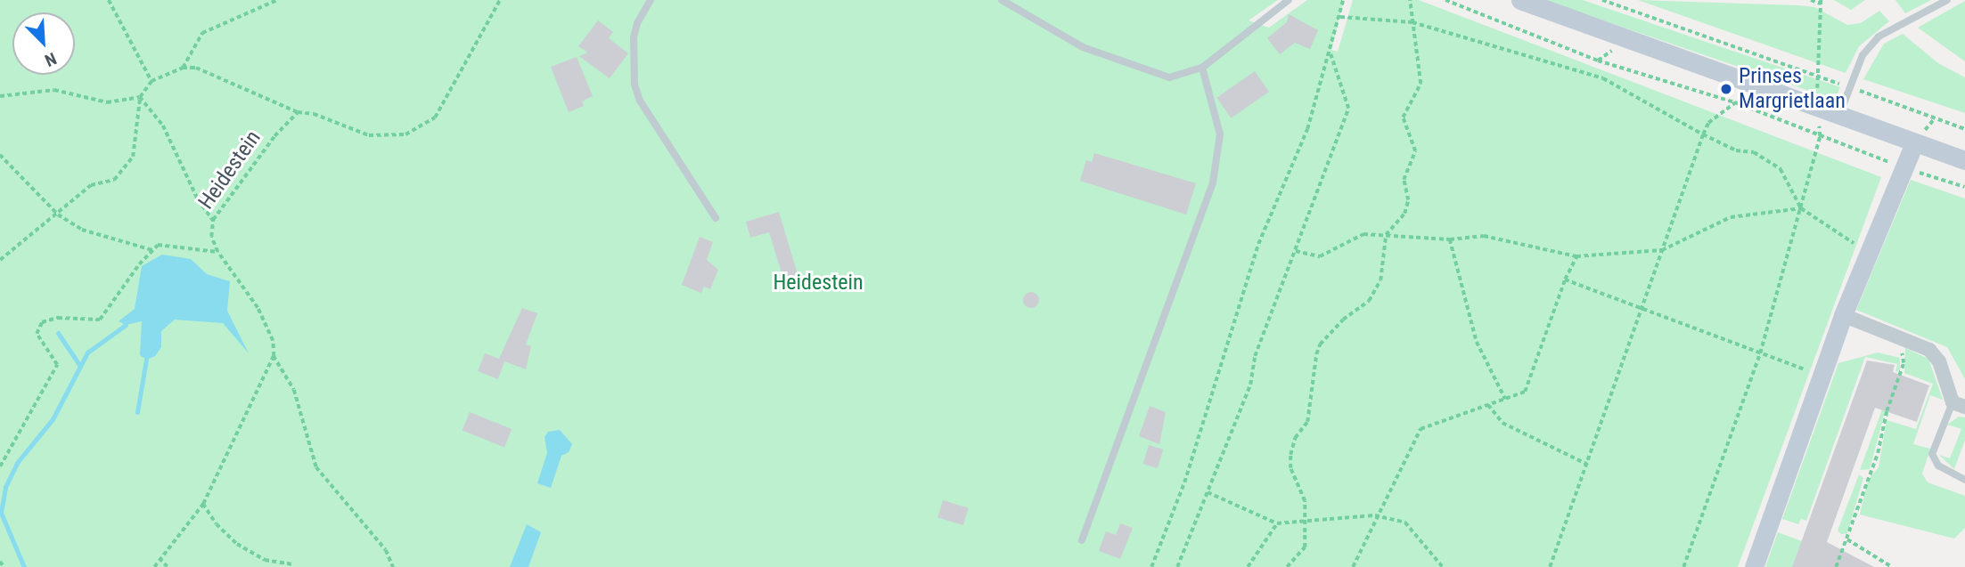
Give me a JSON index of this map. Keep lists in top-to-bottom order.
{
  "streets": {
    "path": ["Heidestein"]
  },
  "parks": ["Heidestein"],
  "places": ["Prinses Margrietlaan"],
  "north": "bottom right"
}
